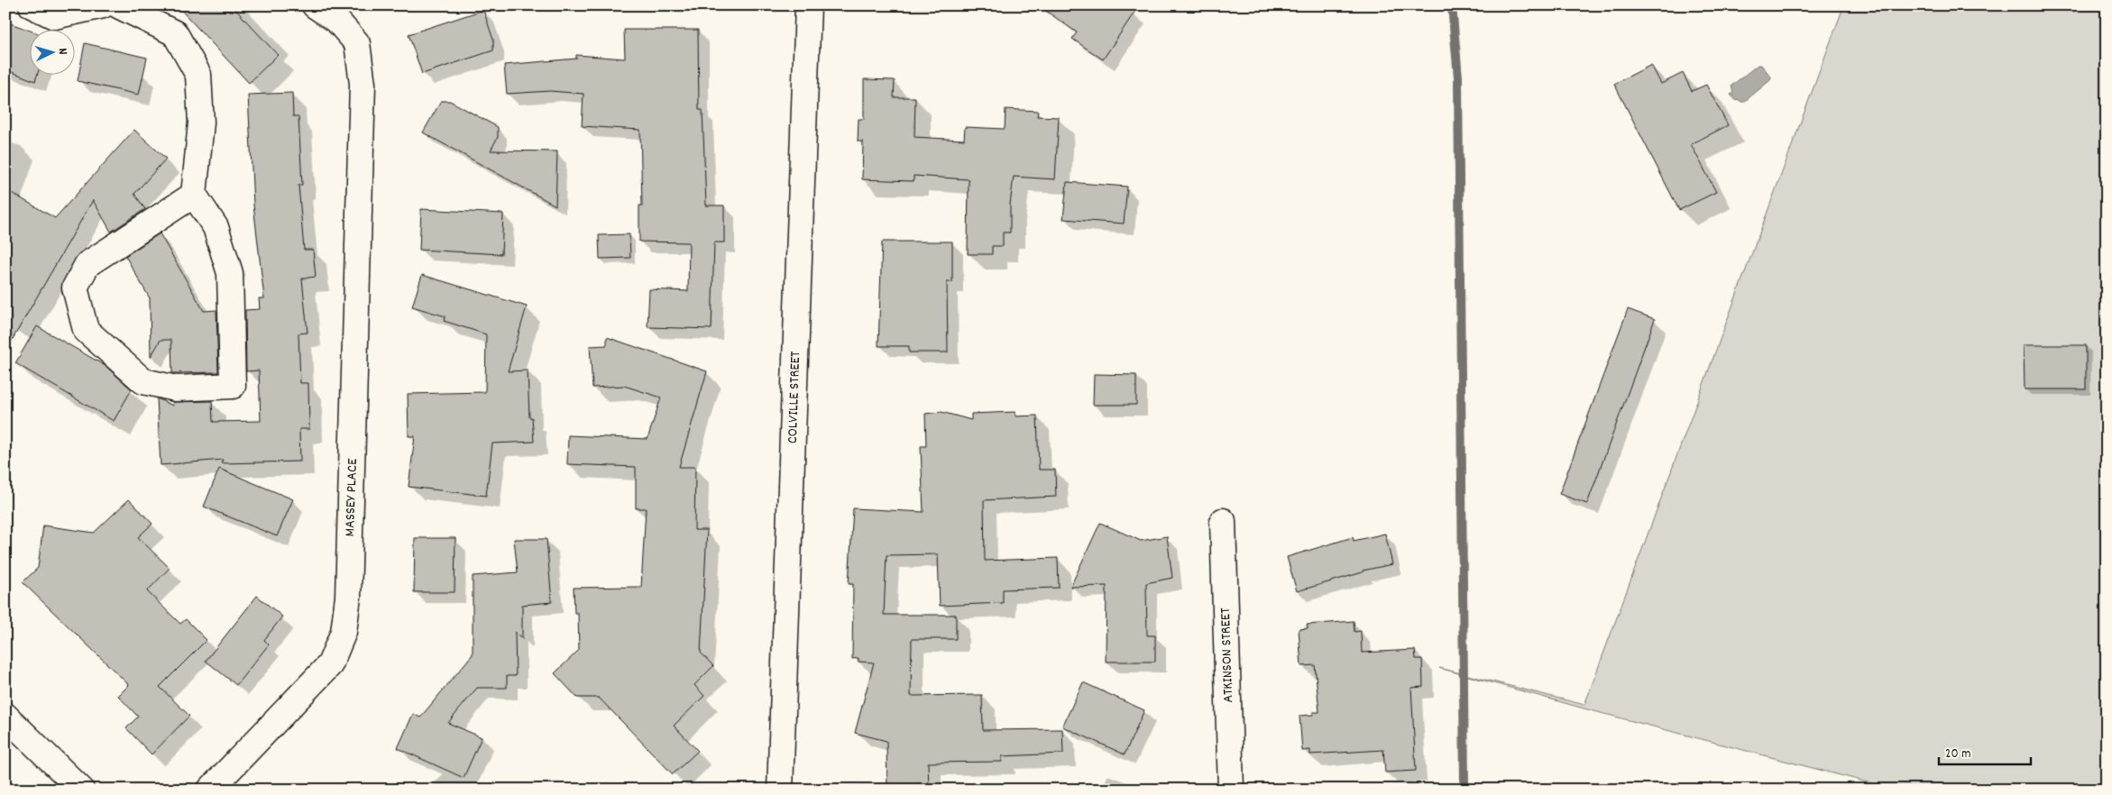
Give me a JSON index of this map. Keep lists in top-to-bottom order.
{
  "streets": {
    "street": ["COLVILLE STREET", "MASSEY PLACE", "ATKINSON STREET"]
  },
  "scale_bar": "20 m",
  "north": "right"
}
